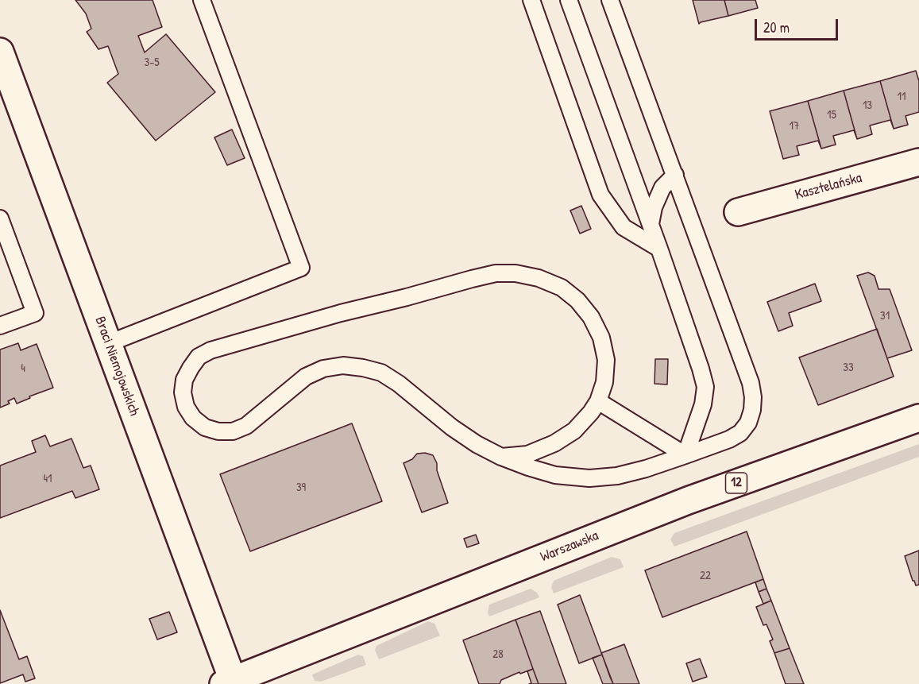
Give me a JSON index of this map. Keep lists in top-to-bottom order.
{
  "streets": {
    "street": [
      "Kasztelańska",
      "Braci Niemojowskich",
      "12",
      "Warszawska"
    ]
  },
  "crossings": [
    ["Braci Niemojowskich", "Warszawska"]
  ],
  "house_numbers": [
    "3-5",
    "11",
    "13",
    "15",
    "17",
    "31",
    "33",
    "4",
    "41",
    "39",
    "22",
    "28"
  ],
  "scale_bar": "20 m"
}
